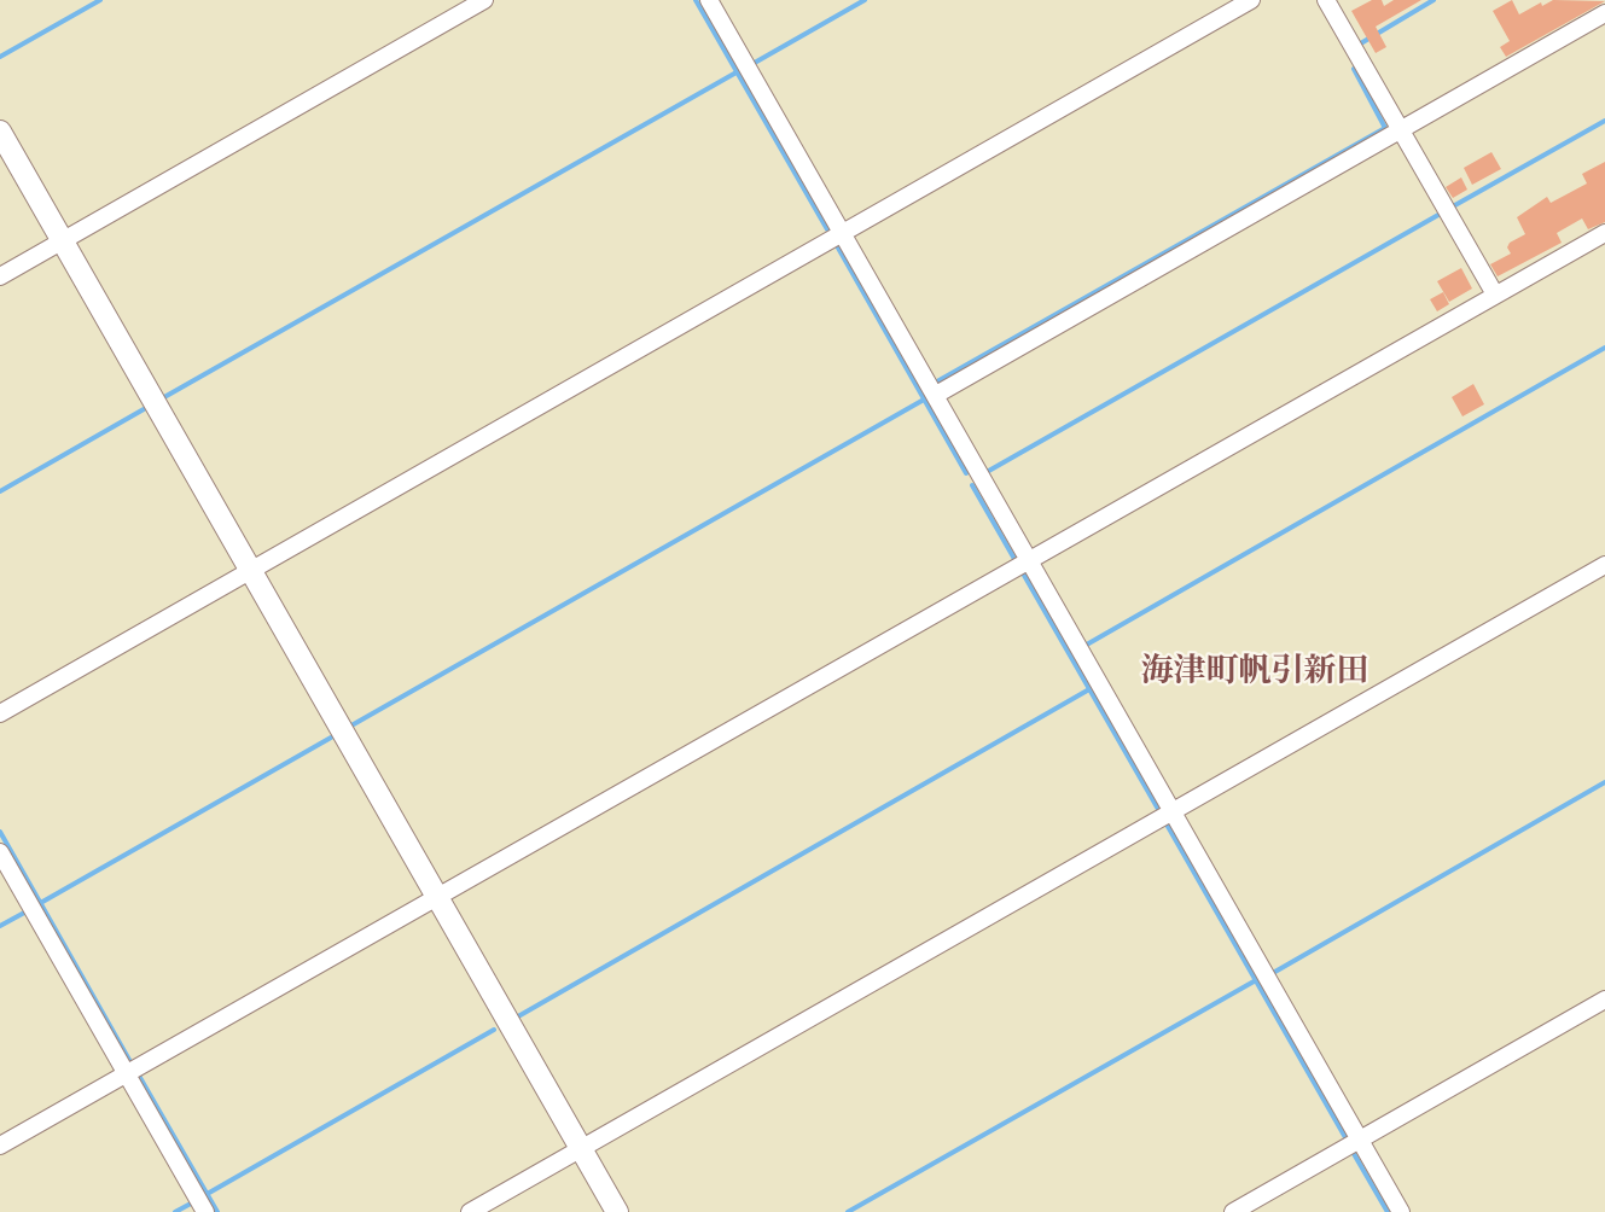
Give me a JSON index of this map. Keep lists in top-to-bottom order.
{
  "districts": ["海津町帆引新田"]
}
